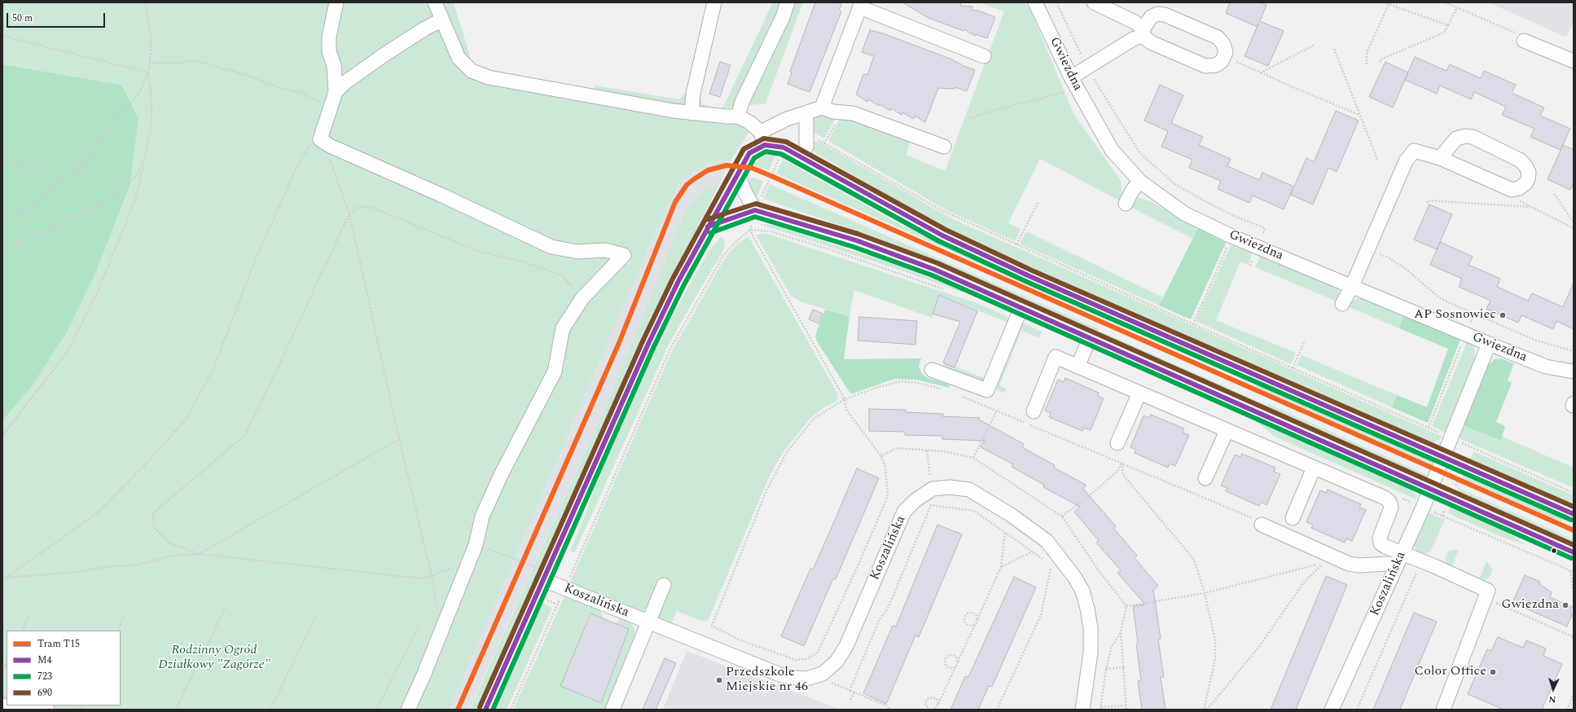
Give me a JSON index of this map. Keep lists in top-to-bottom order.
{
  "streets": {
    "street": ["Gwiezdna", "Koszalińska"]
  },
  "crossings": [
    ["Gwiezdna", "Koszalińska"]
  ],
  "parks": ["Rodzinny Ogród Działkowy \"Zagórze\""],
  "places": [
    "AP Sosnowiec",
    "Gwiezdna",
    "Color Office",
    "Przedszkole Miejskie nr 46"
  ],
  "lines": [
    "transit line 690",
    "transit line M4",
    "transit line 723",
    "tram line T15"
  ],
  "legend": [
    "Tram T15",
    "M4",
    "723",
    "690"
  ],
  "scale_bar": "50 m",
  "north": "bottom"
}
